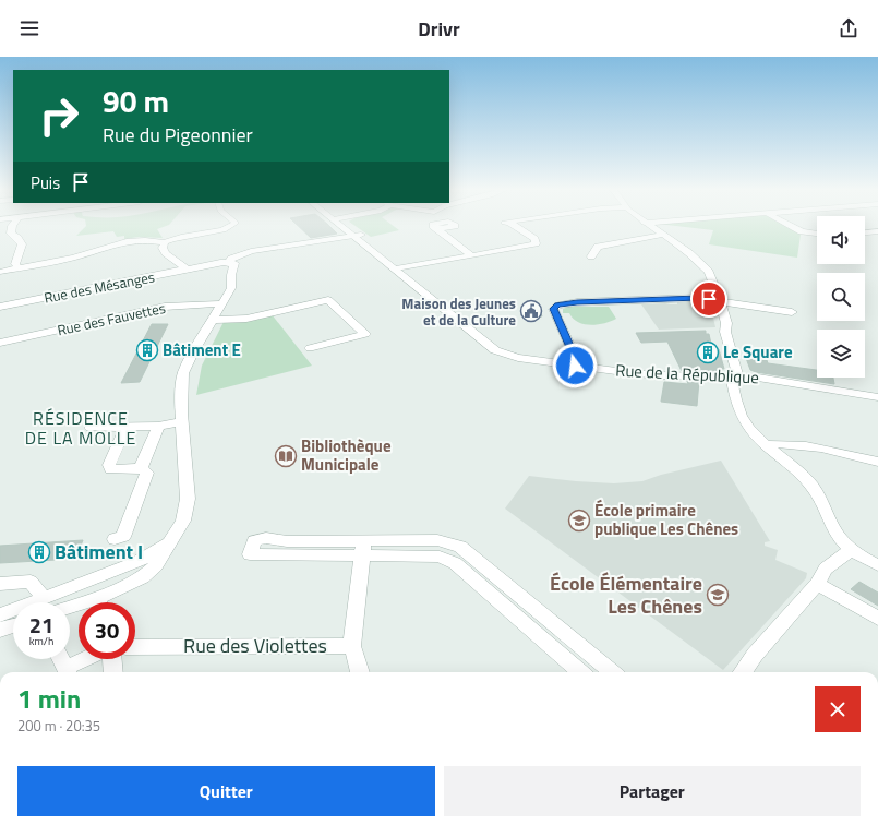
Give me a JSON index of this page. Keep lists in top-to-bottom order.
{
  "streets": {
    "street": [
      "Rue des Mésanges",
      "Rue des Fauvettes",
      "Rue de la République",
      "Rue des Violettes"
    ]
  },
  "crossings": [
    ["Rue des Mésanges", "Rue de la République"]
  ],
  "districts": ["RÉSIDENCE DE LA MOLLE"],
  "places": {
    "public building": ["Maison des Jeunes et de la Culture"],
    "building": ["Bâtiment E", "Le Square", "Bâtiment I"],
    "library": ["Bibliothèque Municipale"],
    "school or university": ["École primaire publique Les Chênes", "École Élémentaire Les Chênes"]
  },
  "page": {
    "header": "Drivr",
    "turn": ["90 m", "Rue du Pigeonnier"],
    "then": "Puis",
    "speed": "21 km/h",
    "limit": "30",
    "heading": ["1 min", "200 m · 20:35"],
    "buttons": ["Quitter", "Partager"]
  }
}
